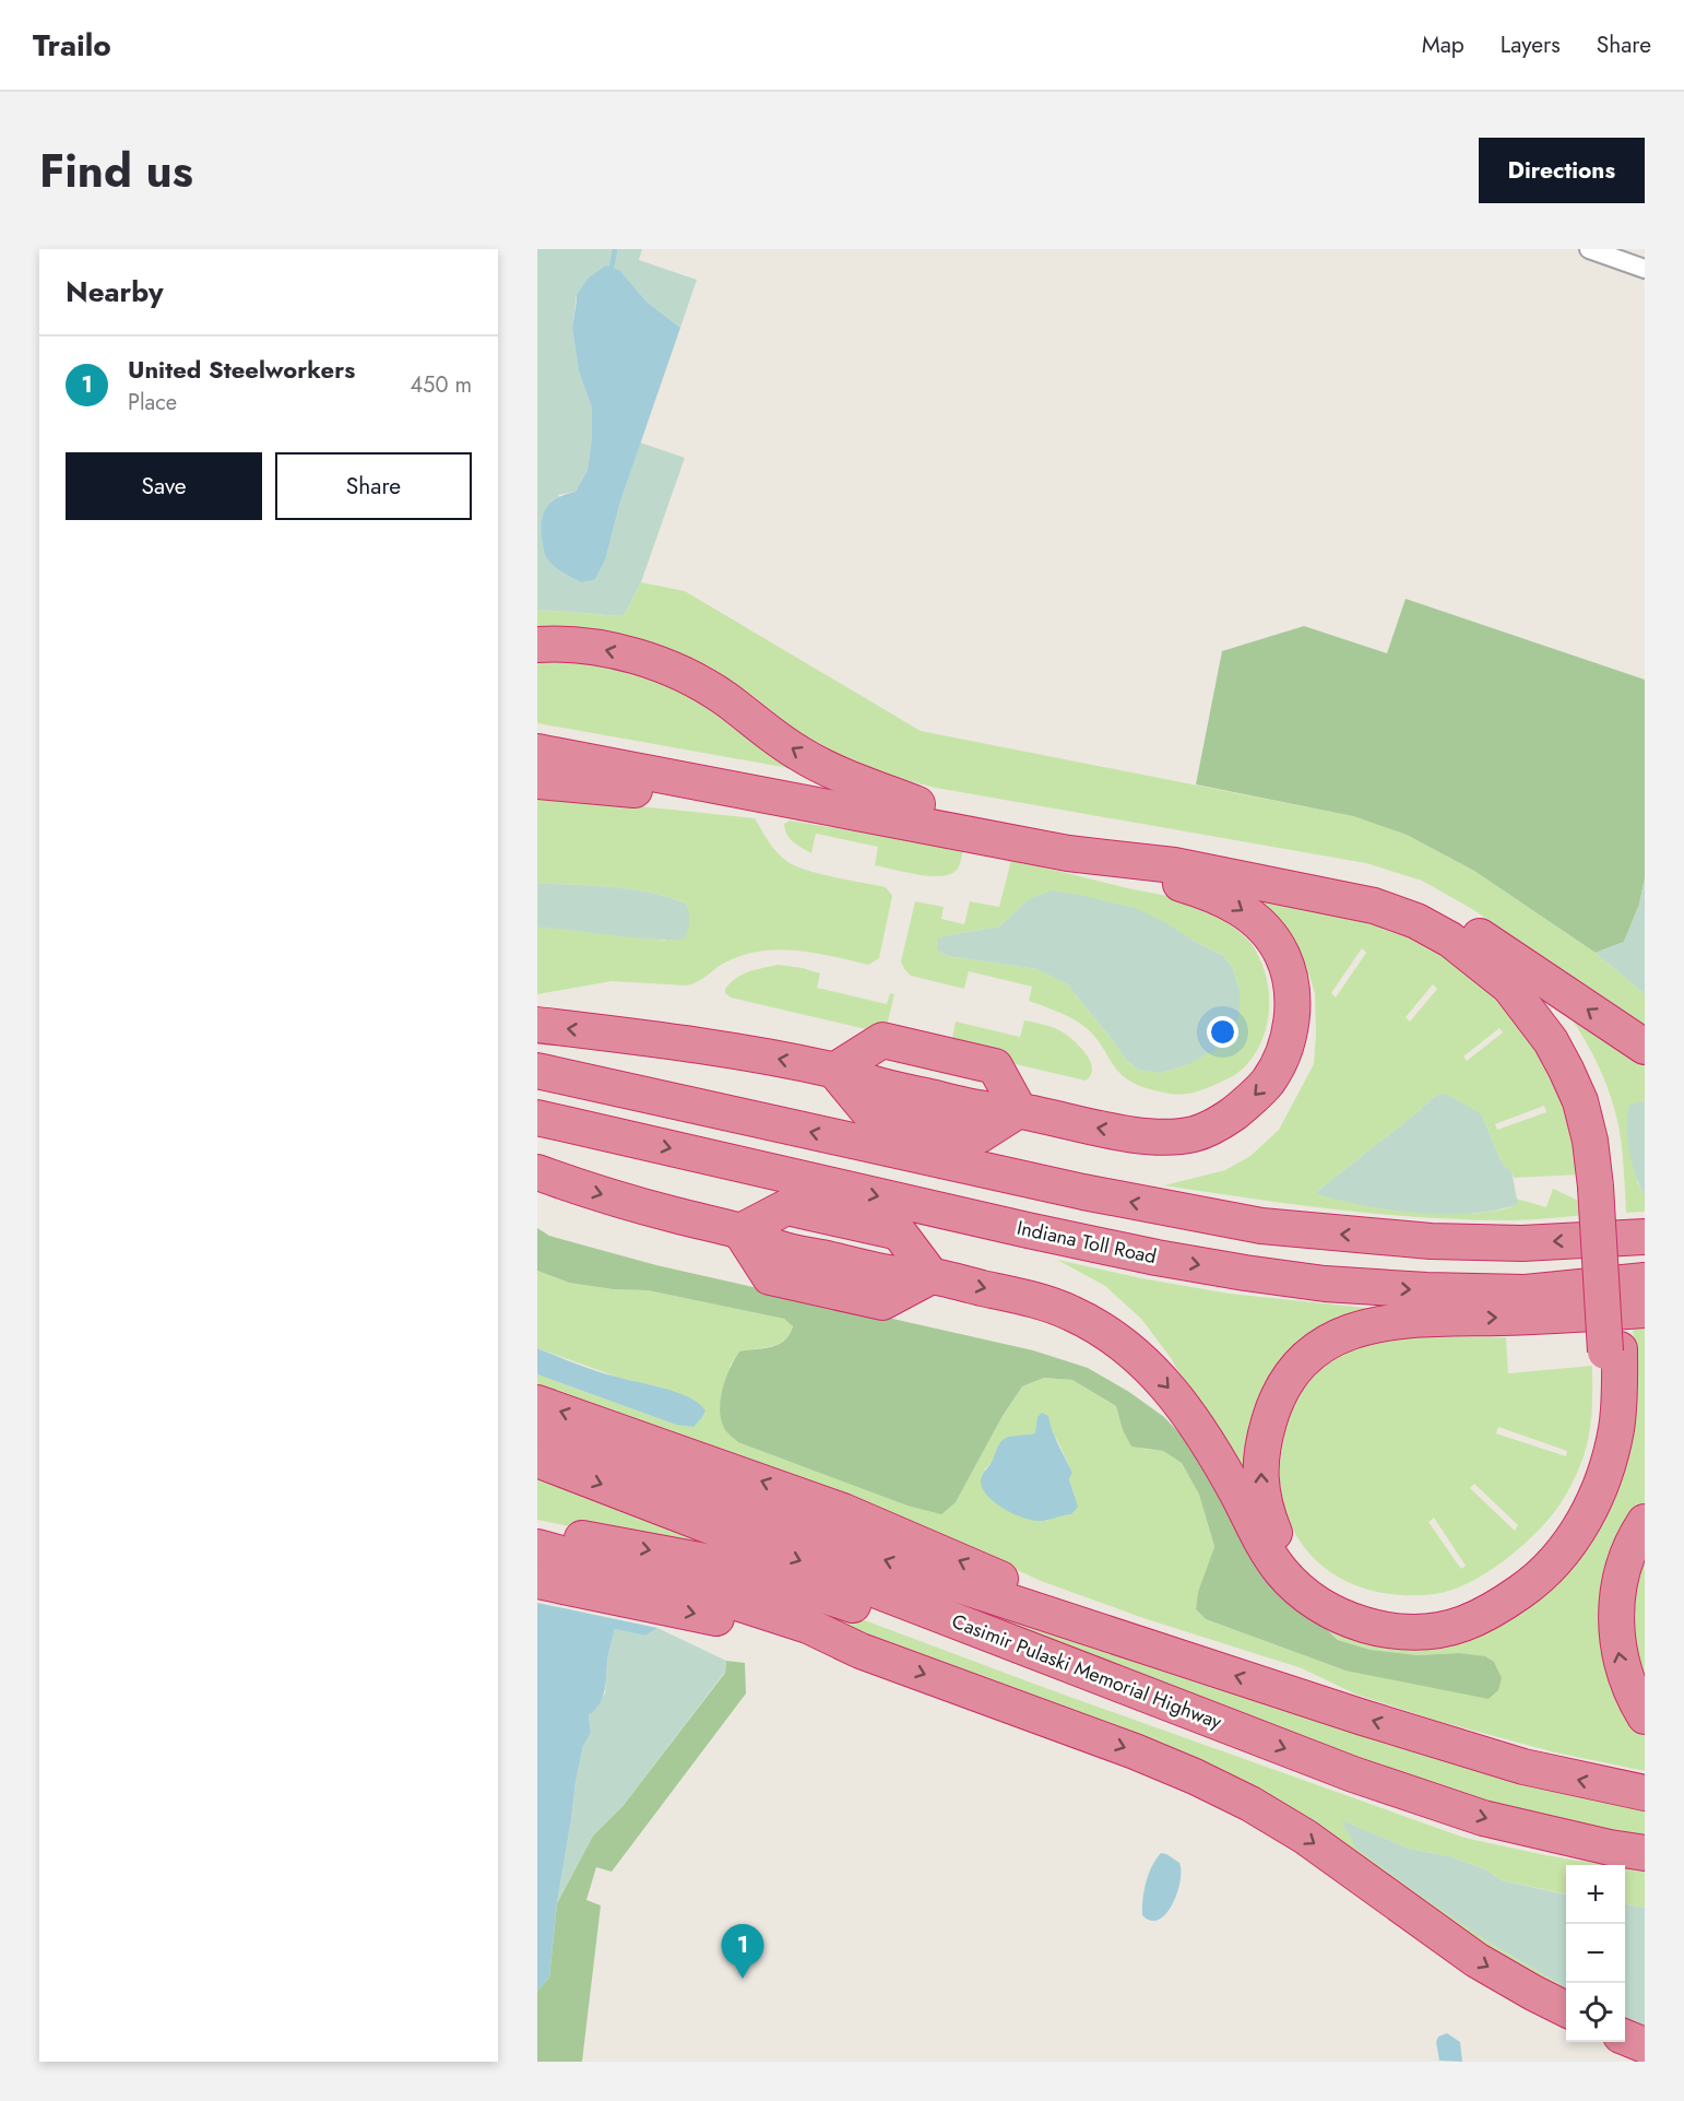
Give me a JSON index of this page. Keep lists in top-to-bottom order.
{
  "streets": {
    "highway": ["Indiana Toll Road", "Casimir Pulaski Memorial Highway"]
  },
  "page": {
    "header": "Trailo",
    "nav": ["Map", "Layers", "Share"],
    "title": "Find us",
    "buttons": [
      "Directions",
      ["Save", "Share"]
    ],
    "heading": "Nearby",
    "list": [
      {
        "mark": "1",
        "name": "United Steelworkers",
        "note": "Place",
        "value": "450 m"
      }
    ],
    "map_buttons": ["+", "−"],
    "pins": "1"
  }
}
